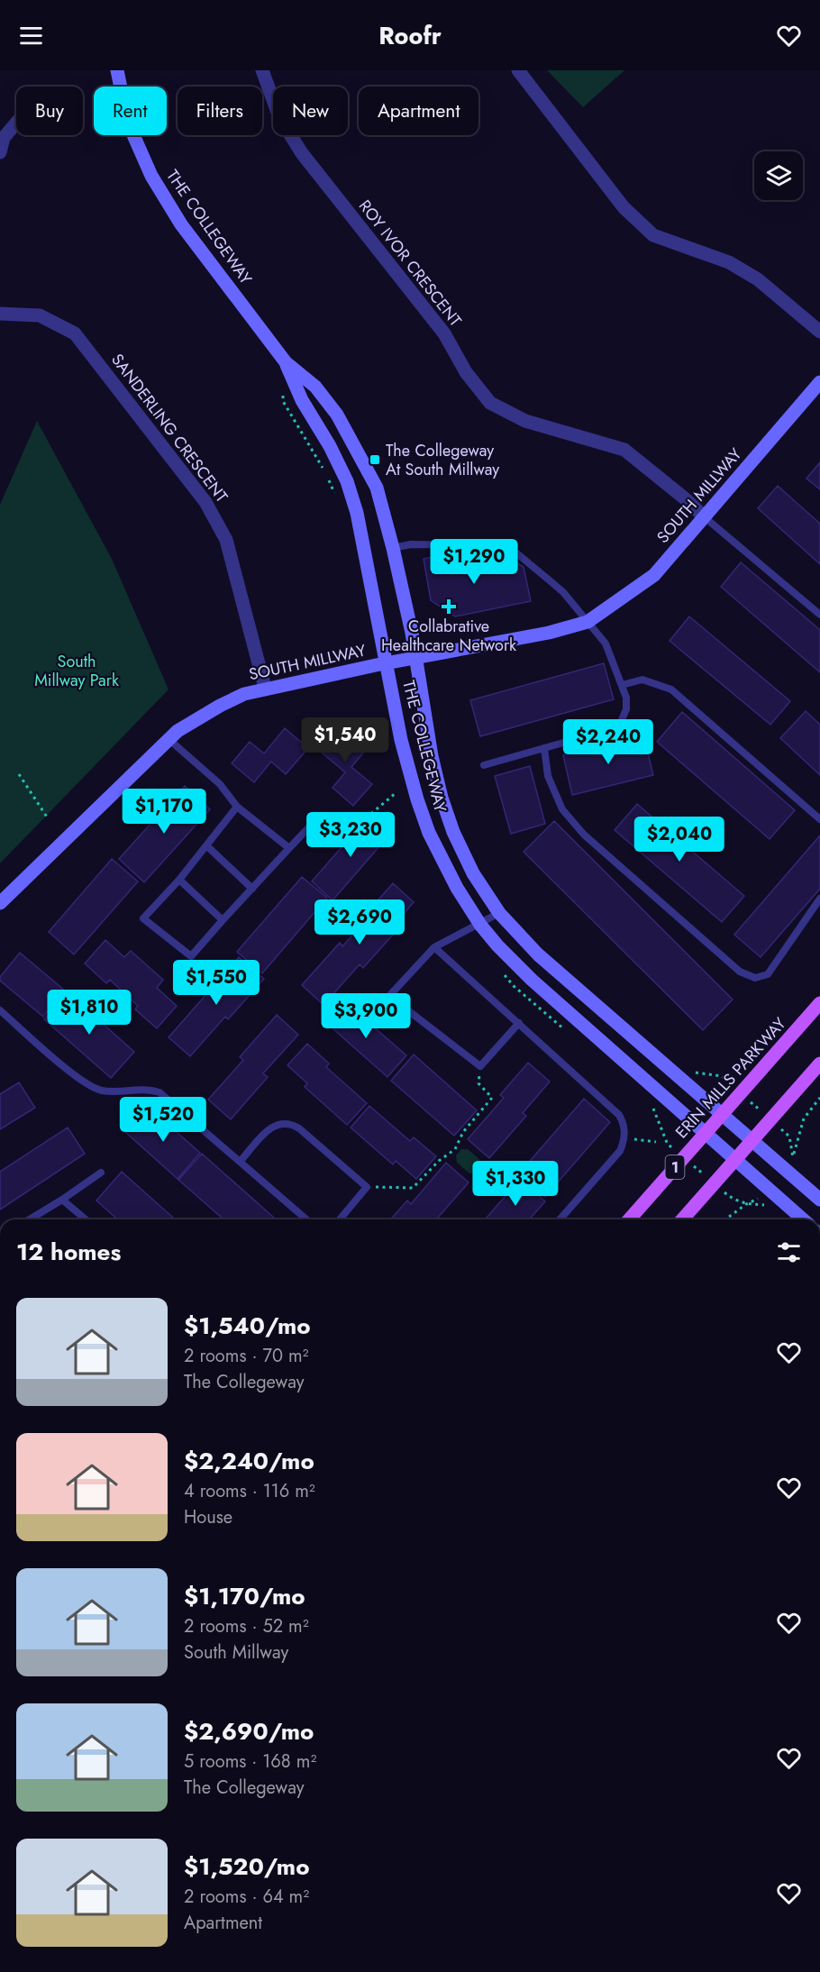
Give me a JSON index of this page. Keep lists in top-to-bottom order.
{
  "streets": {
    "main road": ["ERIN MILLS PARKWAY", "1"],
    "street": [
      "THE COLLEGEWAY",
      "ROY IVOR CRESCENT",
      "SANDERLING CRESCENT",
      "SOUTH MILLWAY"
    ]
  },
  "crossings": [
    ["THE COLLEGEWAY", "SOUTH MILLWAY"],
    ["THE COLLEGEWAY", "ERIN MILLS PARKWAY"],
    ["ROY IVOR CRESCENT", "SOUTH MILLWAY"],
    ["SANDERLING CRESCENT", "SOUTH MILLWAY"]
  ],
  "parks": ["South Millway Park"],
  "places": {
    "transit": ["The Collegeway At South Millway"],
    "health": ["Collabrative Healthcare Network"]
  },
  "page": {
    "header": "Roofr",
    "chip": [
      "Buy",
      "Rent",
      "Filters",
      "New",
      "Apartment"
    ],
    "price": [
      "$1,290",
      "$1,540",
      "$2,240",
      "$1,170",
      "$3,230",
      "$2,040",
      "$2,690",
      "$1,550",
      "$1,810",
      "$3,900",
      "$1,520",
      "$1,330"
    ],
    "heading": "12 homes",
    "list": [
      {
        "name": "$1,540/mo",
        "note": "2 rooms · 70 m² · The Collegeway"
      },
      {
        "name": "$2,240/mo",
        "note": "4 rooms · 116 m² · House"
      },
      {
        "name": "$1,170/mo",
        "note": "2 rooms · 52 m² · South Millway"
      },
      {
        "name": "$2,690/mo",
        "note": "5 rooms · 168 m² · The Collegeway"
      },
      {
        "name": "$1,520/mo",
        "note": "2 rooms · 64 m² · Apartment"
      }
    ]
  }
}
